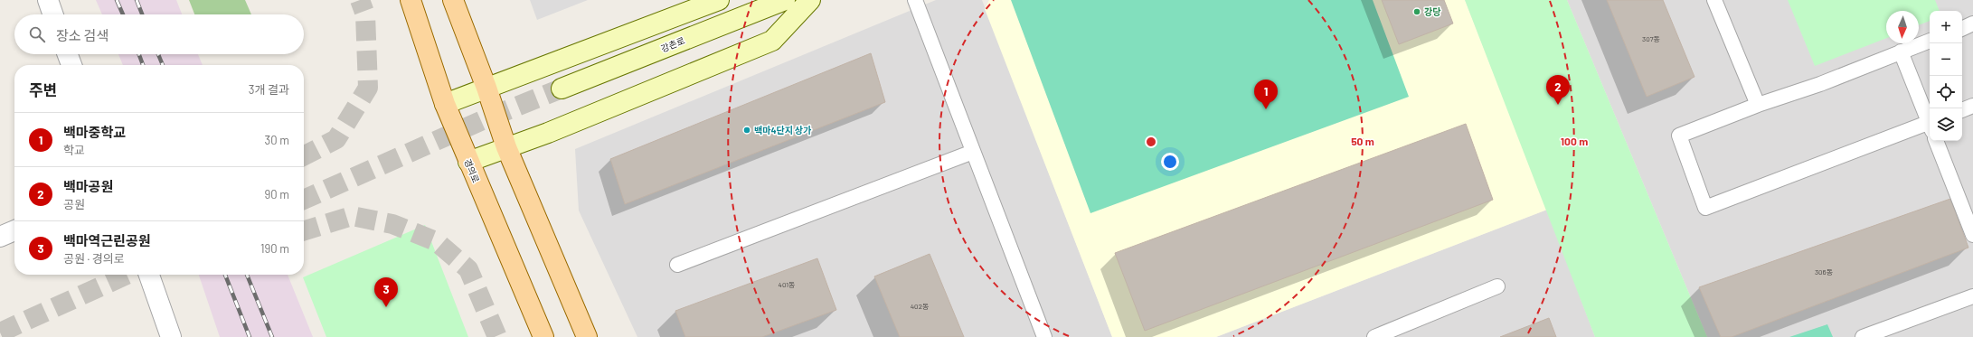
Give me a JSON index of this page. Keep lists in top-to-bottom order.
{
  "streets": {
    "main road": ["강촌로", "경의로"]
  },
  "places": ["강당", "백마4단지 상가"],
  "house_numbers": [
    "307동",
    "306동",
    "401동",
    "402동"
  ],
  "north": "bottom",
  "page": {
    "map_buttons": ["+", "−"],
    "search": "장소 검색",
    "heading": ["주변", "3개 결과"],
    "pins": ["2", "1", "3"],
    "list": [
      {
        "mark": "1",
        "name": "백마중학교",
        "note": "학교",
        "value": "30 m"
      },
      {
        "mark": "2",
        "name": "백마공원",
        "note": "공원",
        "value": "90 m"
      },
      {
        "mark": "3",
        "name": "백마역근린공원",
        "note": "공원 · 경의로",
        "value": "190 m"
      }
    ]
  },
  "rings": ["50 m", "100 m"]
}
